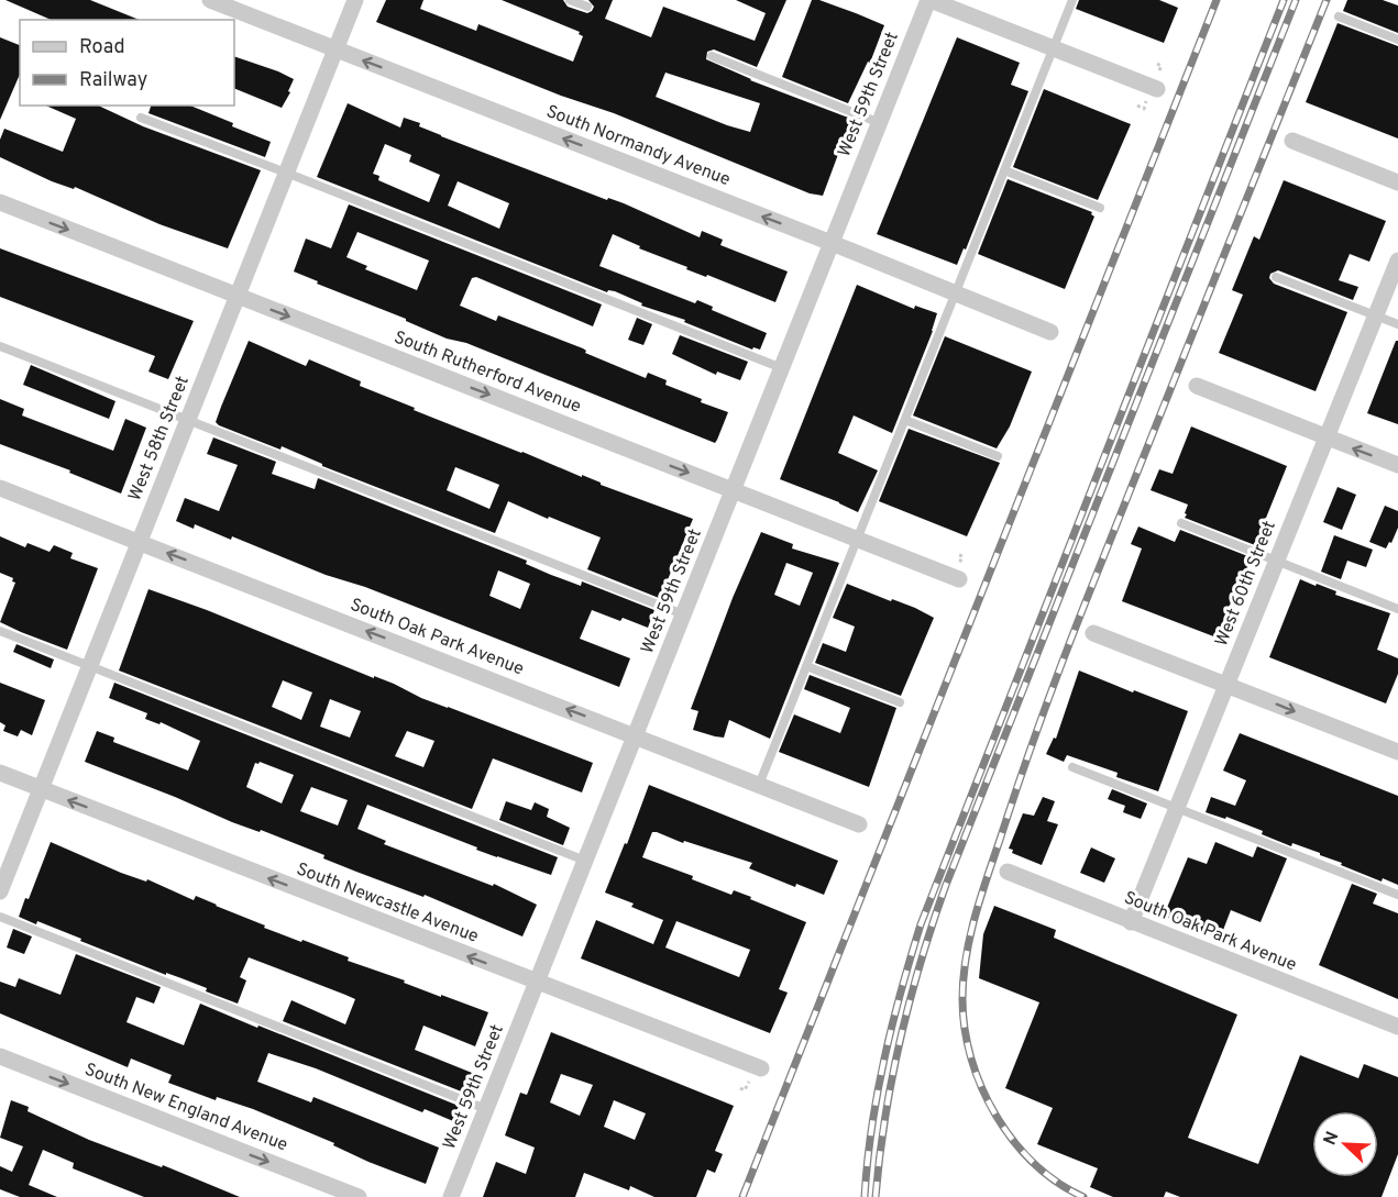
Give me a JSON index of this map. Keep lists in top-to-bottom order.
{
  "streets": {
    "street": [
      "West 59th Street",
      "South Normandy Avenue",
      "South Rutherford Avenue",
      "West 58th Street",
      "West 60th Street",
      "South Oak Park Avenue",
      "South Newcastle Avenue",
      "South New England Avenue"
    ]
  },
  "crossings": [
    ["West 59th Street", "South Normandy Avenue"],
    ["West 59th Street", "South Rutherford Avenue"],
    ["West 59th Street", "South Oak Park Avenue"],
    ["West 59th Street", "South Newcastle Avenue"],
    ["South Normandy Avenue", "West 58th Street"],
    ["South Rutherford Avenue", "West 58th Street"],
    ["West 58th Street", "South Oak Park Avenue"],
    ["West 58th Street", "South Newcastle Avenue"],
    ["West 60th Street", "South Oak Park Avenue"]
  ],
  "one_way": [
    "South Normandy Avenue",
    "South Rutherford Avenue",
    "South Oak Park Avenue",
    "South Newcastle Avenue",
    "South New England Avenue"
  ],
  "legend": ["Road", "Railway"],
  "north": "top left"
}
